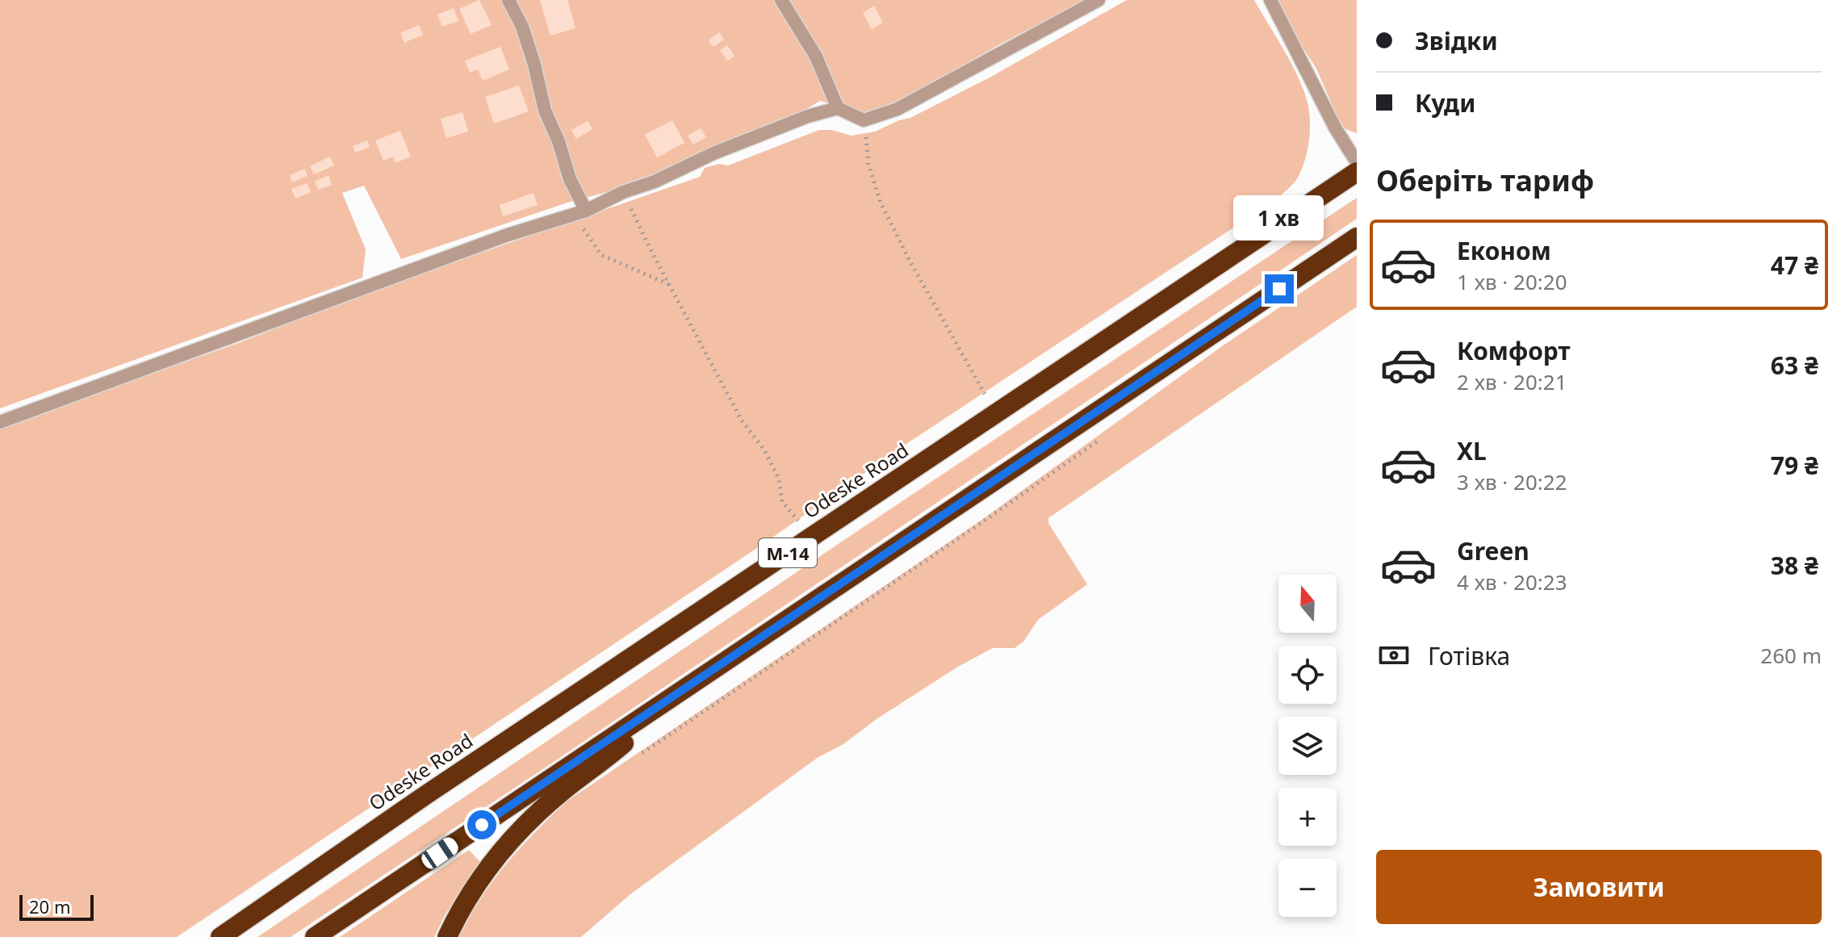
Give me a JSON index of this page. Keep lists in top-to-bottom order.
{
  "streets": {
    "highway": ["Odeske Road", "М-14"]
  },
  "scale_bar": "20 m",
  "north": "top",
  "page": {
    "banner": ["Звідки", "Куди"],
    "heading": "Оберіть тариф",
    "bubble": "1 хв",
    "list": [
      {
        "name": "Економ",
        "note": "1 хв · 20:20",
        "value": "47 ₴"
      },
      {
        "name": "Комфорт",
        "note": "2 хв · 20:21",
        "value": "63 ₴"
      },
      {
        "name": "XL",
        "note": "3 хв · 20:22",
        "value": "79 ₴"
      },
      {
        "name": "Green",
        "note": "4 хв · 20:23",
        "value": "38 ₴"
      }
    ],
    "map_buttons": ["+", "−"],
    "pay": ["Готівка", "260 m"],
    "buttons": "Замовити",
    "scale": "20 m"
  }
}
